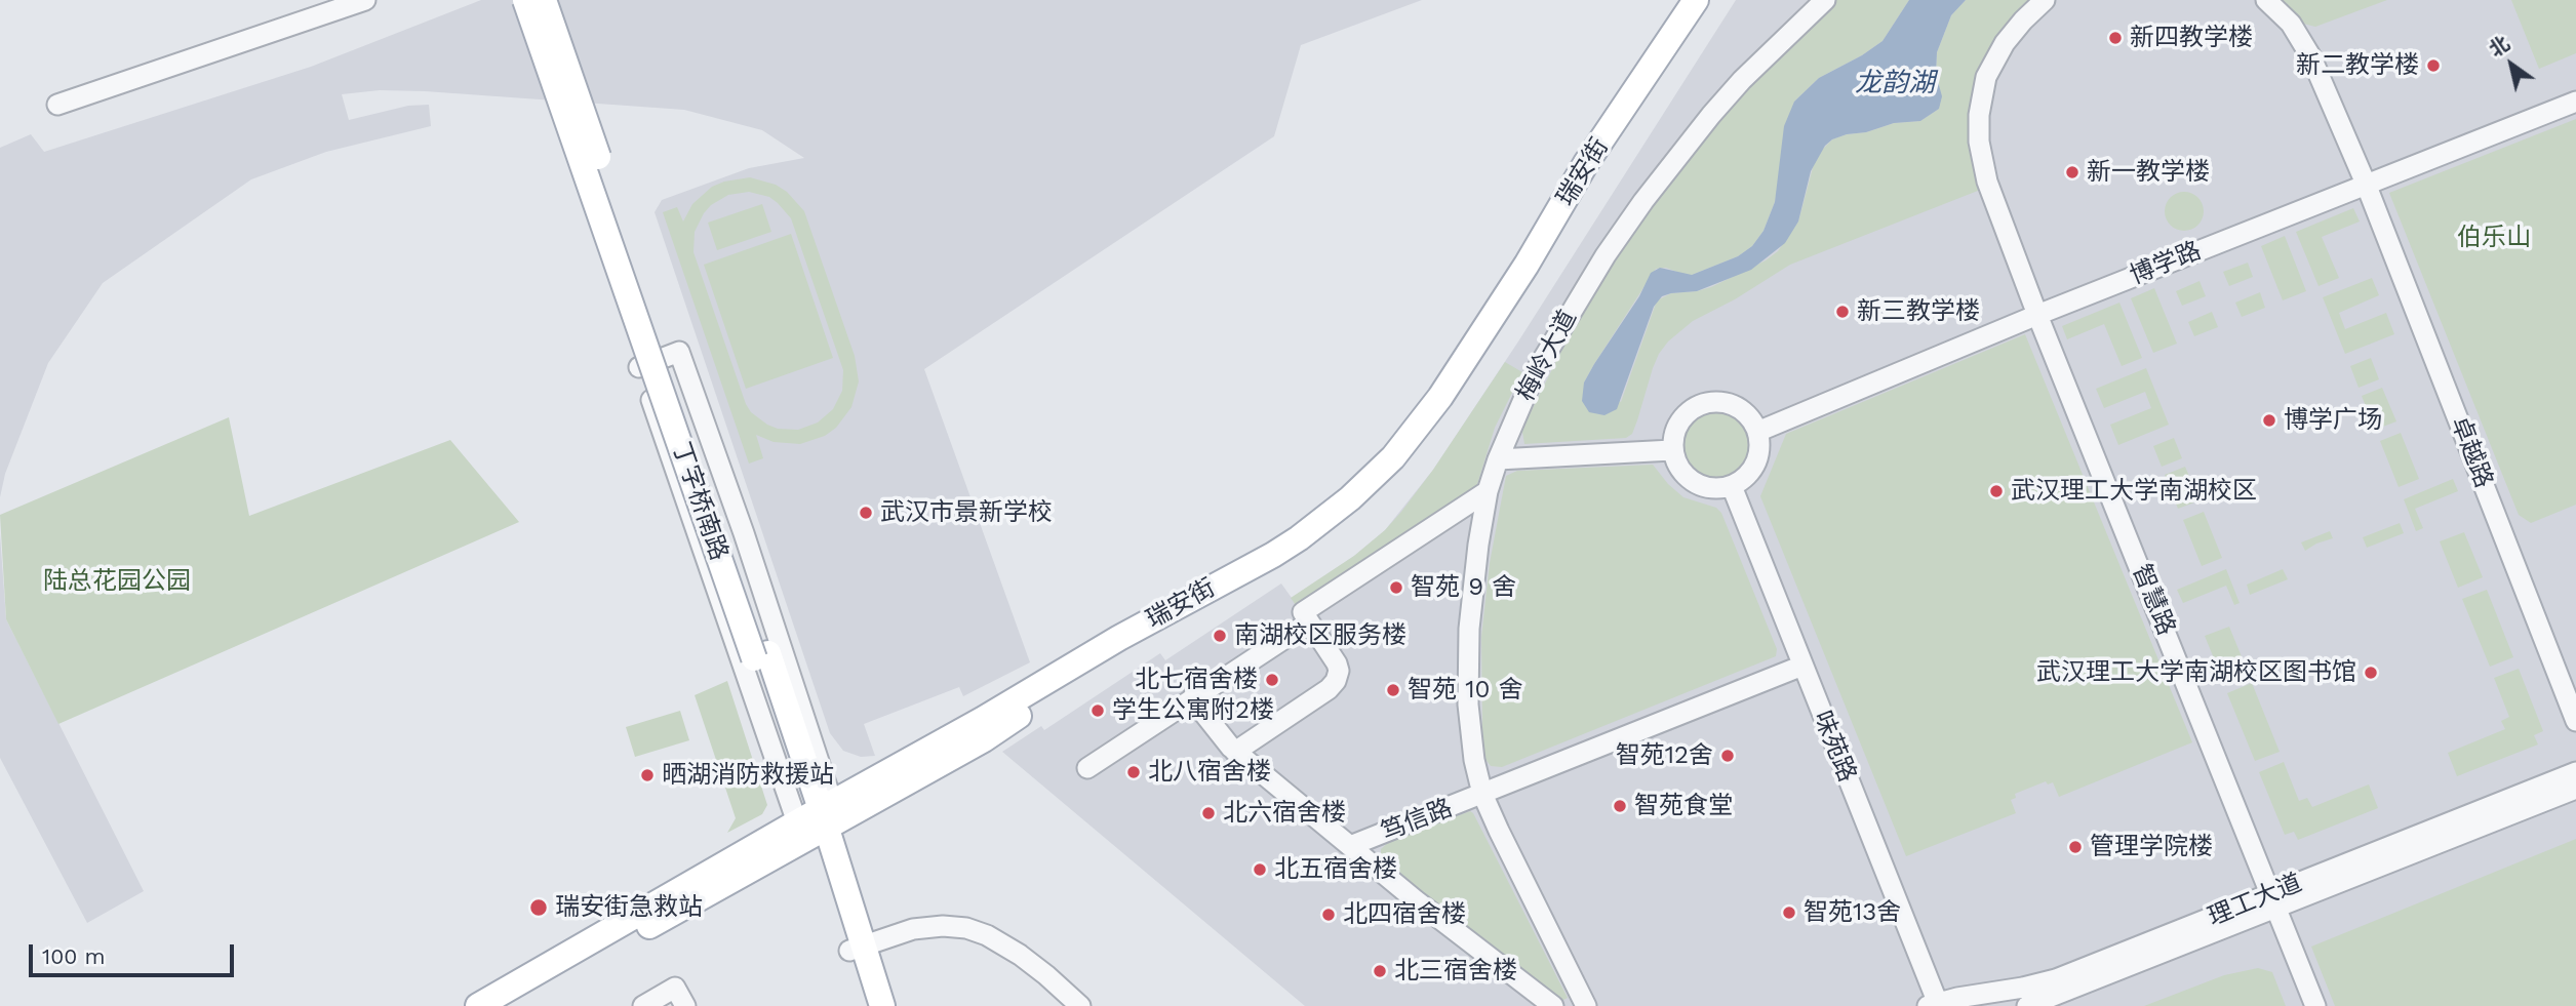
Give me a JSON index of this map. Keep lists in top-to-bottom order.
{
  "streets": {
    "main road": ["瑞安街", "丁字桥南路"],
    "street": [
      "博学路",
      "梅岭大道",
      "卓越路",
      "智慧路",
      "味苑路",
      "笃信路",
      "理工大道"
    ]
  },
  "crossings": [
    ["瑞安街", "丁字桥南路"],
    ["博学路", "卓越路"],
    ["博学路", "智慧路"],
    ["博学路", "味苑路"],
    ["梅岭大道", "笃信路"],
    ["智慧路", "理工大道"],
    ["味苑路", "笃信路"],
    ["味苑路", "理工大道"]
  ],
  "water": ["龙韵湖"],
  "parks": ["伯乐山", "陆总花园公园"],
  "places": [
    "新四教学楼",
    "新二教学楼",
    "新一教学楼",
    "新三教学楼",
    "博学广场",
    "武汉理工大学南湖校区",
    "武汉市景新学校",
    "智苑 9 舍",
    "南湖校区服务楼",
    "武汉理工大学南湖校区图书馆",
    "北七宿舍楼",
    "智苑 10 舍",
    "学生公寓附2楼",
    "智苑12舍",
    "北八宿舍楼",
    "晒湖消防救援站",
    "智苑食堂",
    "北六宿舍楼",
    "管理学院楼",
    "北五宿舍楼",
    "瑞安街急救站",
    "智苑13舍",
    "北四宿舍楼",
    "北三宿舍楼"
  ],
  "scale_bar": "100 m",
  "north": "top left"
}
